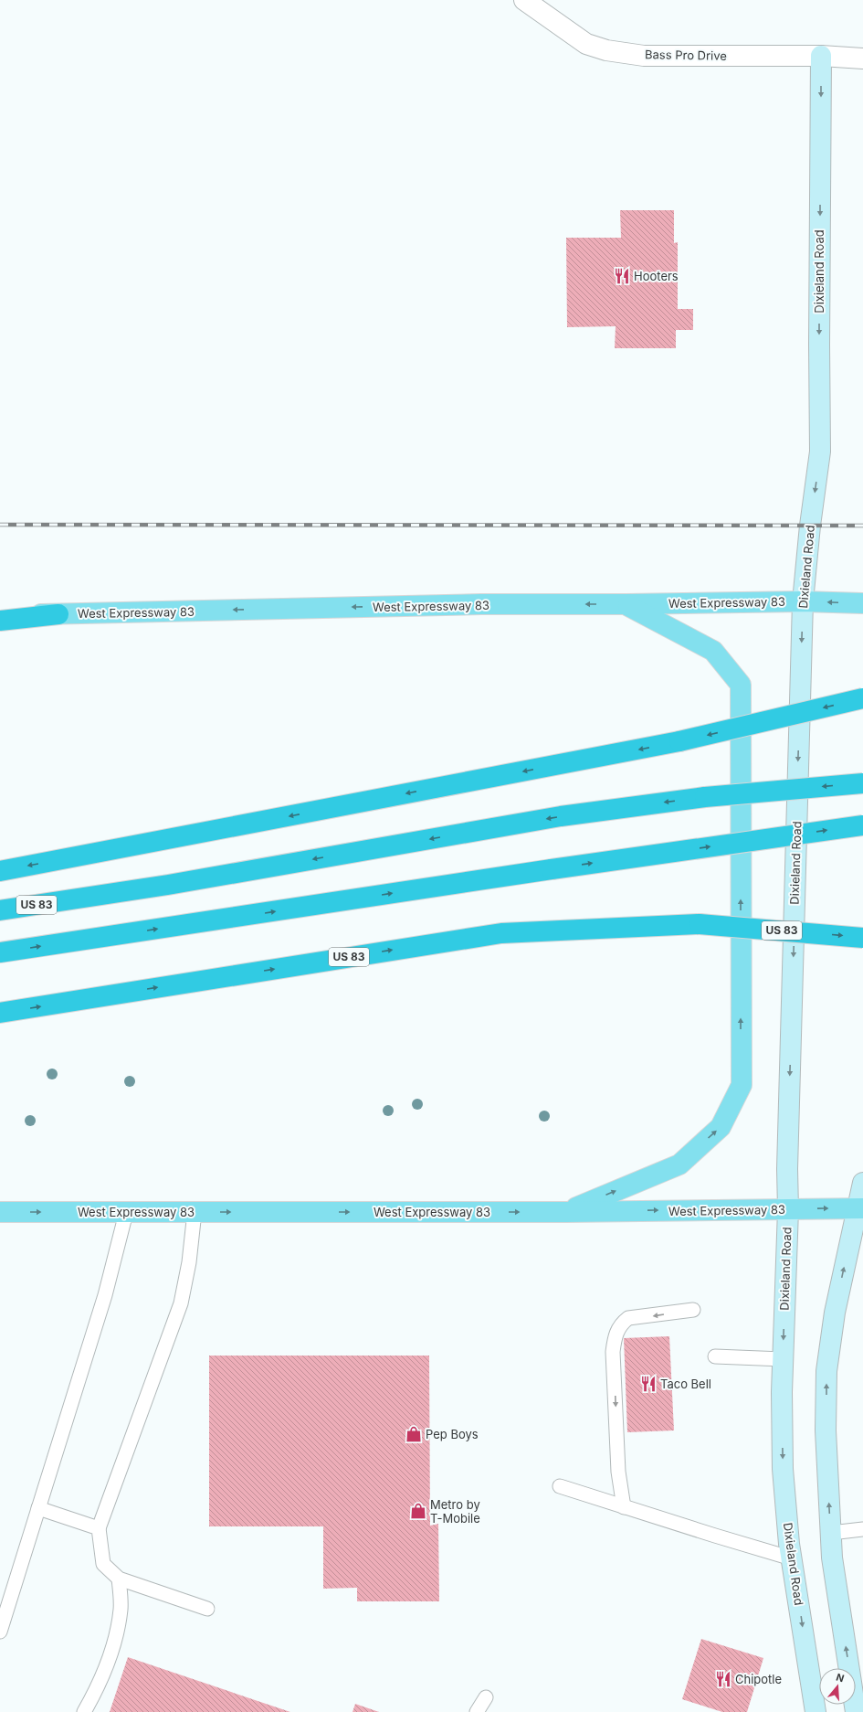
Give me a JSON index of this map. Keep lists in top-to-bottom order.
{
  "streets": {
    "highway": ["US 83"],
    "main road": ["Dixieland Road", "West Expressway 83"],
    "street": ["Bass Pro Drive"]
  },
  "crossings": [
    ["Bass Pro Drive", "Dixieland Road"],
    ["Dixieland Road", "West Expressway 83"]
  ],
  "places": {
    "restaurant": ["Hooters", "Taco Bell", "Chipotle"],
    "shop": ["Pep Boys", "Metro by T-Mobile"]
  },
  "north": "top"
}
